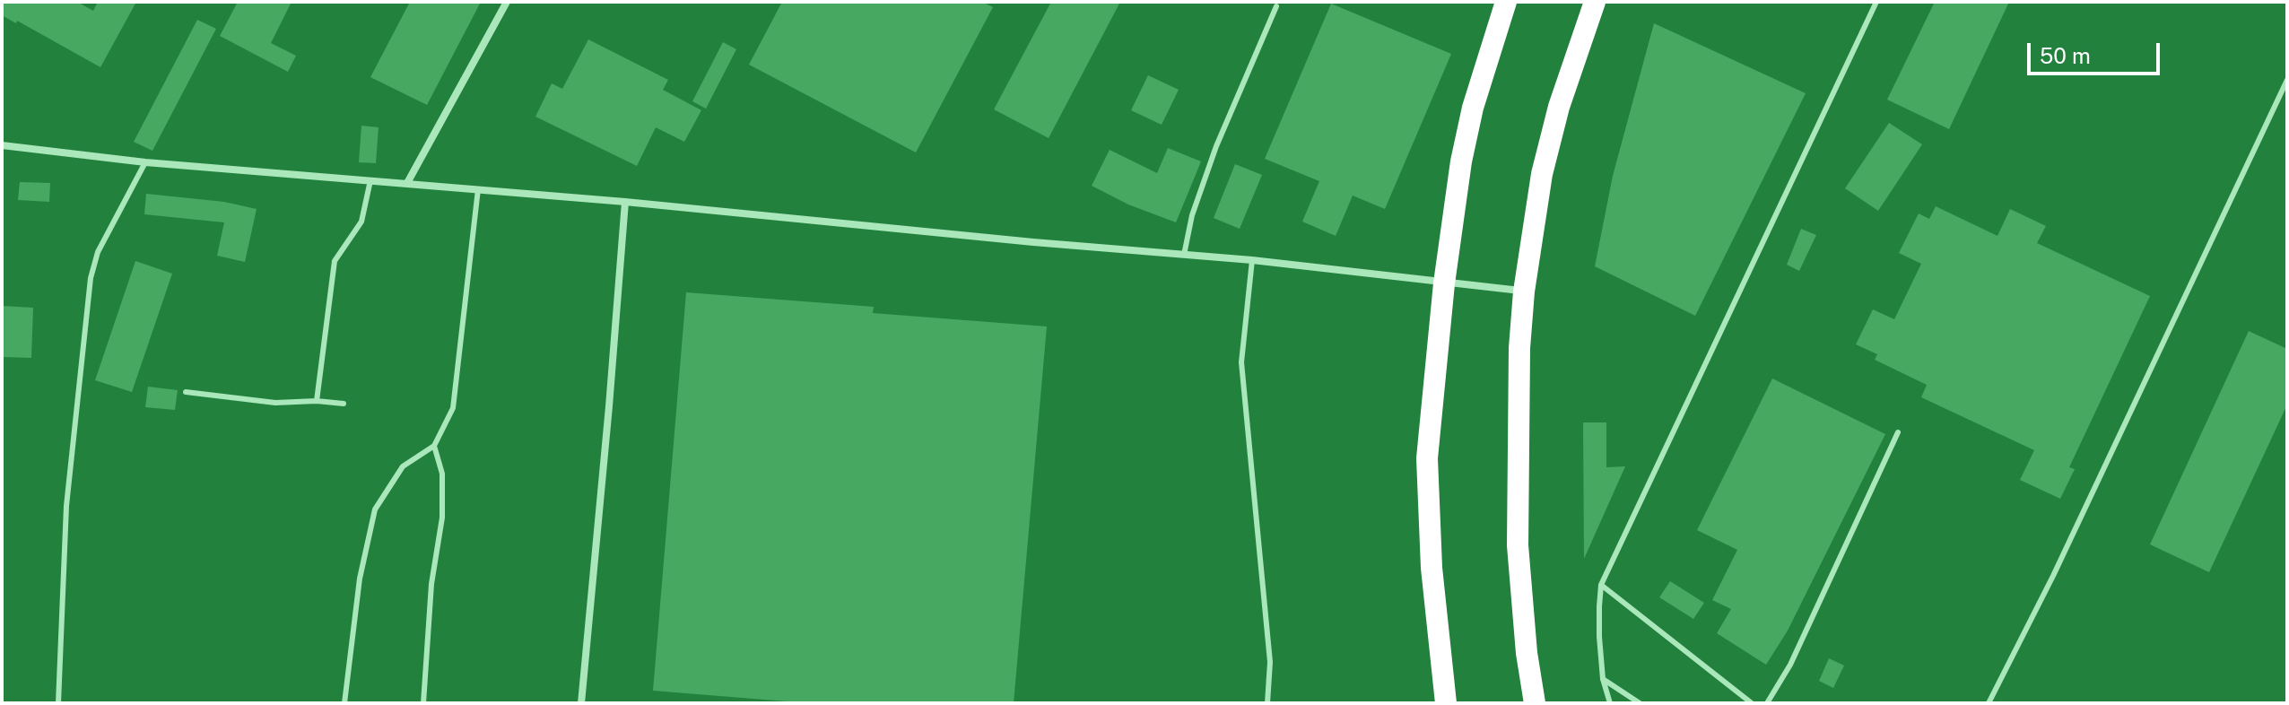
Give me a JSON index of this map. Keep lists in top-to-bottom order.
{
  "scale_bar": "50 m"
}
